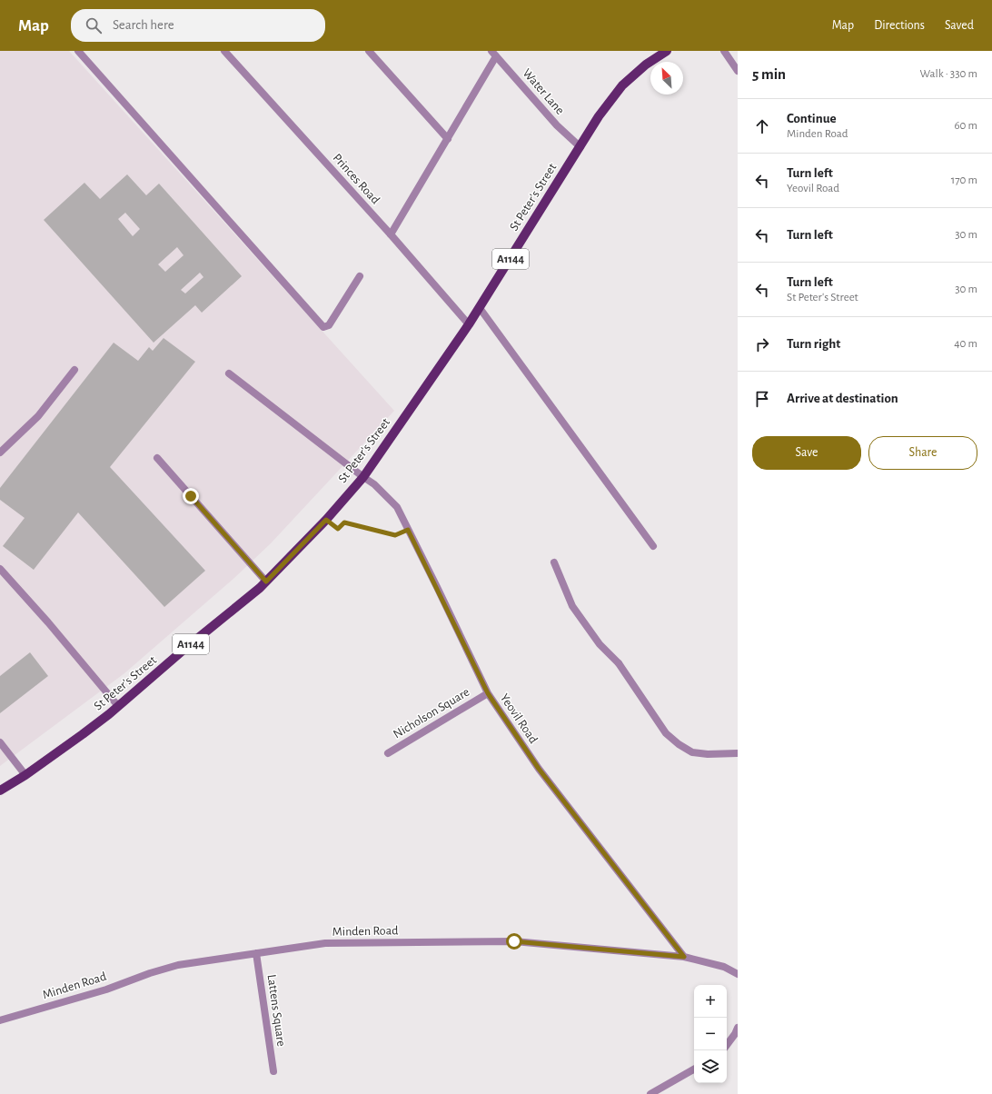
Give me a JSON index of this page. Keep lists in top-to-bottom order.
{
  "streets": {
    "main road": ["St Peter's Street", "A1144"],
    "street": [
      "Water Lane",
      "Princes Road",
      "Nicholson Square",
      "Yeovil Road",
      "Minden Road",
      "Lattens Square"
    ]
  },
  "crossings": [
    ["Water Lane", "St Peter's Street"],
    ["Princes Road", "St Peter's Street"],
    ["St Peter's Street", "Yeovil Road"],
    ["Nicholson Square", "Yeovil Road"],
    ["Yeovil Road", "Minden Road"],
    ["Minden Road", "Lattens Square"]
  ],
  "north": "top left",
  "page": {
    "header": "Map",
    "search": "Search here",
    "nav": ["Map", "Directions", "Saved"],
    "heading": ["5 min", "Walk · 330 m"],
    "list": [
      ["Continue", "Minden Road", "60 m"],
      ["Turn left", "Yeovil Road", "170 m"],
      ["Turn left", "30 m"],
      ["Turn left", "St Peter's Street", "30 m"],
      ["Turn right", "40 m"],
      "Arrive at destination"
    ],
    "buttons": ["Save", "Share"],
    "map_buttons": ["+", "−"]
  }
}
